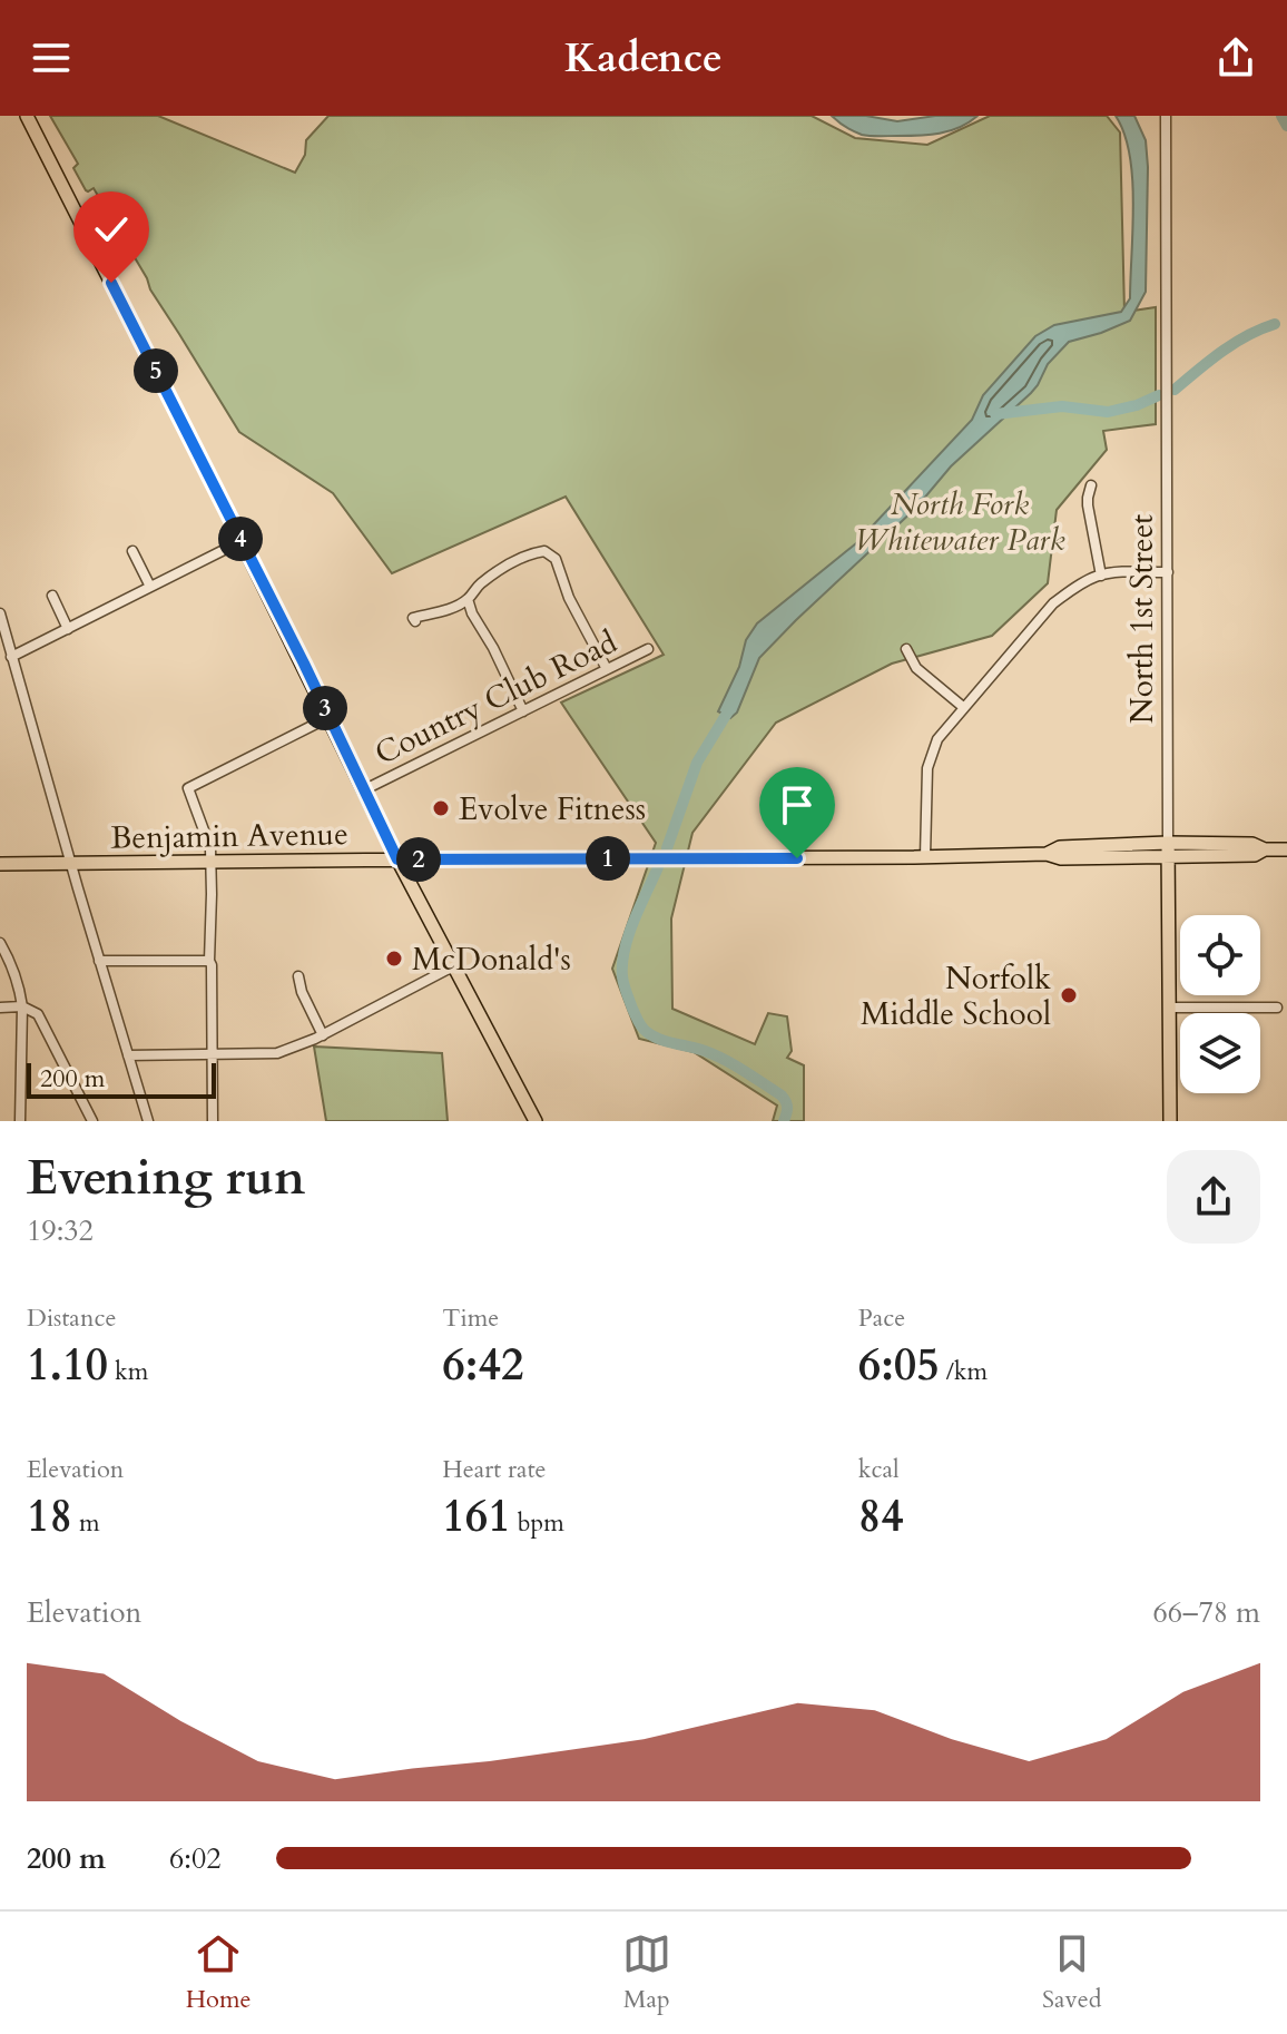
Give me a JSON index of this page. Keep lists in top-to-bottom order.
{
  "streets": {
    "main road": ["North 1st Street", "Benjamin Avenue"],
    "street": ["Country Club Road"]
  },
  "crossings": [
    ["North 1st Street", "Benjamin Avenue"]
  ],
  "parks": ["North Fork Whitewater Park"],
  "places": ["Evolve Fitness", "McDonald's", "Norfolk Middle School"],
  "scale_bar": "200 m",
  "page": {
    "header": "Kadence",
    "pins": [
      "5",
      "4",
      "3",
      "1",
      "2"
    ],
    "scale": "200 m",
    "heading": ["Evening run", "19:32"],
    "stats": [
      ["Distance", "1.10 km"],
      ["Time", "6:42"],
      ["Pace", "6:05 /km"],
      ["Elevation", "18 m"],
      ["Heart rate", "161 bpm"],
      ["kcal", "84"]
    ],
    "chart": ["Elevation", "66–78 m"],
    "list": [
      {
        "name": "200 m",
        "note": "6:02"
      }
    ],
    "tabs": ["Home", "Map", "Saved"]
  }
}
